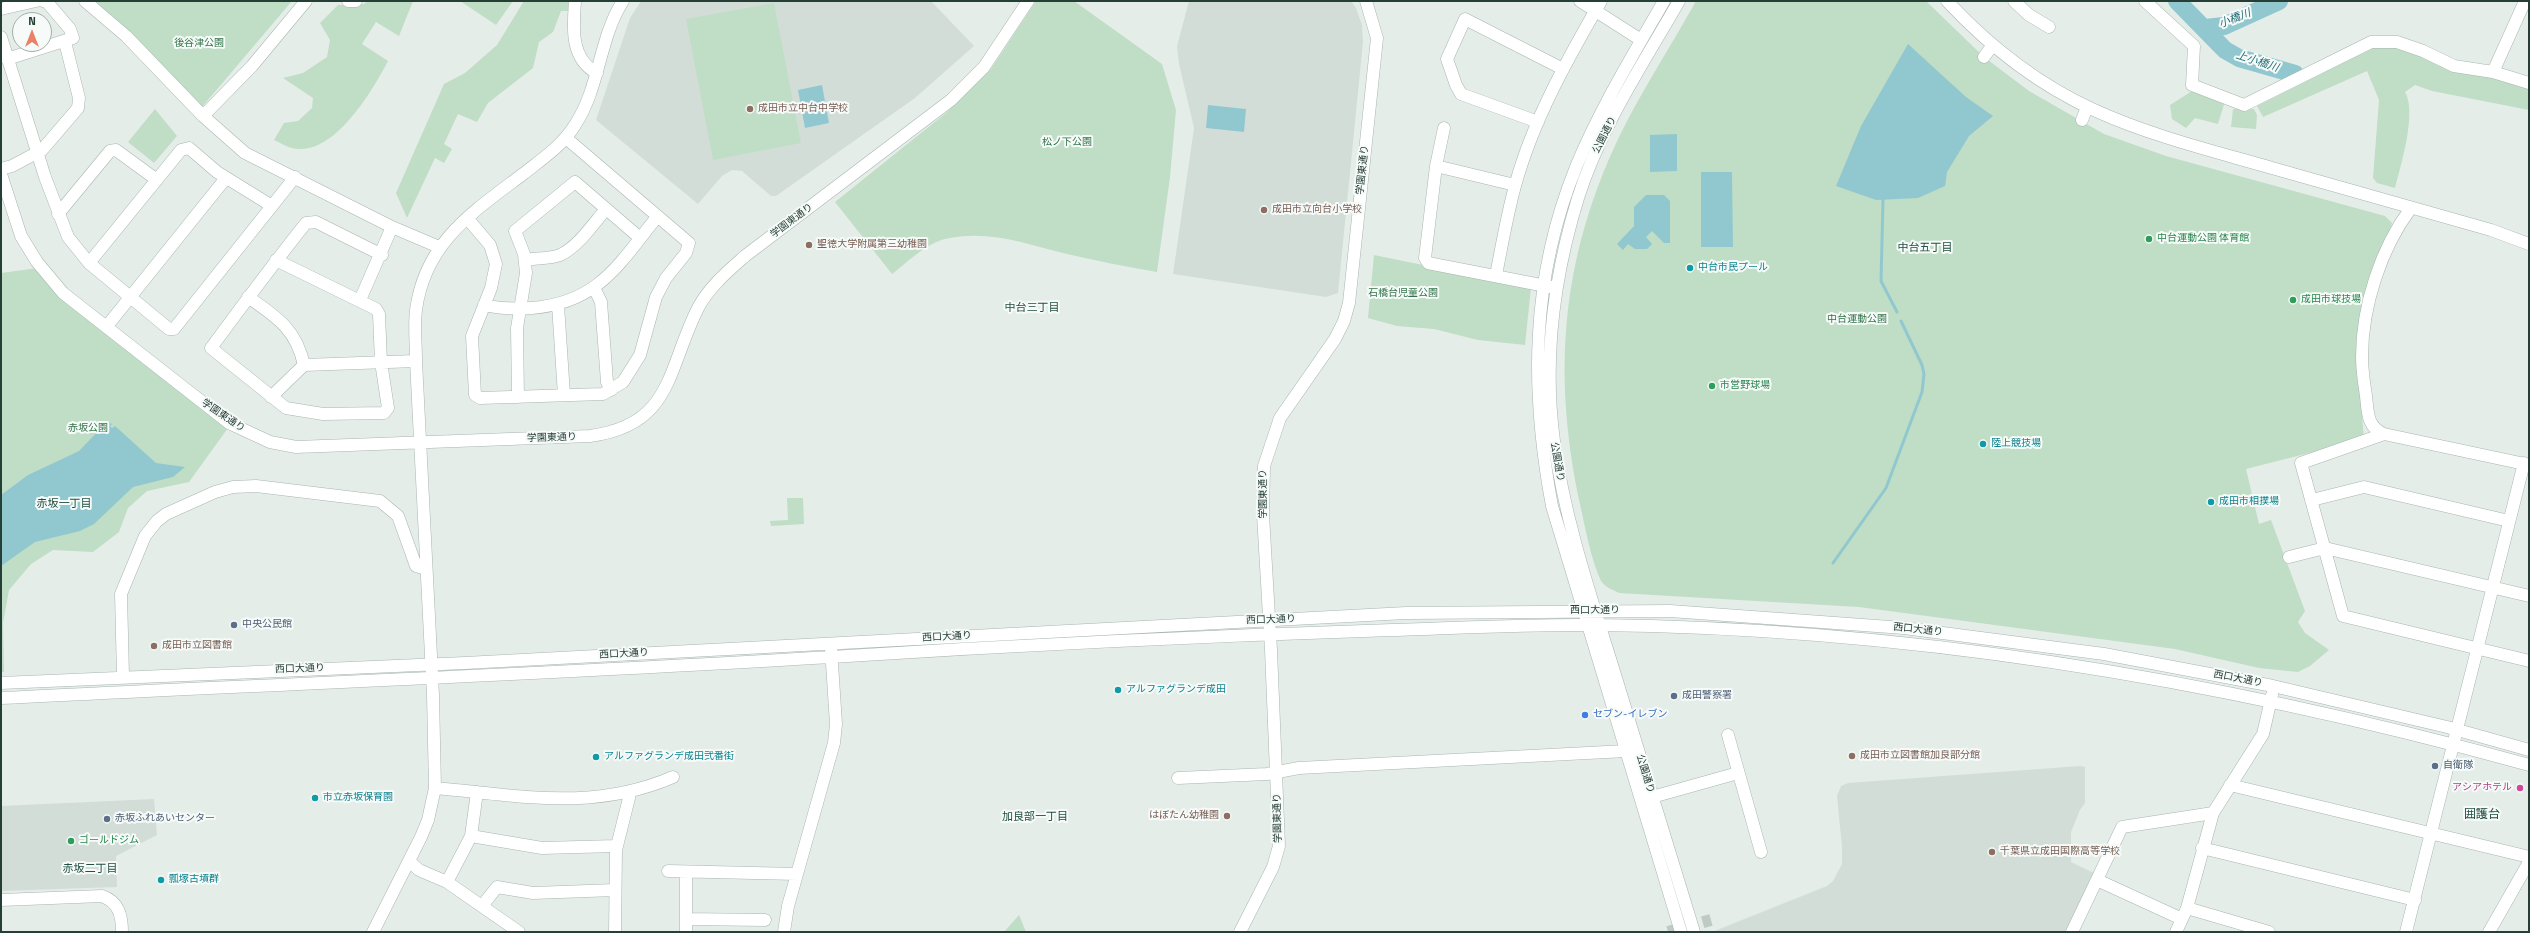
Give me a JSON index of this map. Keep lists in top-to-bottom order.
{
  "streets": {
    "street": ["公園通り", "学園東通り", "西口大通り"]
  },
  "crossings": [
    ["公園通り", "西口大通り"],
    ["学園東通り", "西口大通り"]
  ],
  "districts": [
    "中台五丁目",
    "中台三丁目",
    "赤坂一丁目",
    "囲護台",
    "加良部一丁目",
    "赤坂二丁目"
  ],
  "water": ["小橋川", "上小橋川"],
  "parks": [
    "後谷津公園",
    "松ノ下公園",
    "石橋台児童公園",
    "中台運動公園",
    "赤坂公園"
  ],
  "places": [
    "成田市立中台中学校",
    "成田市立向台小学校",
    "中台運動公園 体育館",
    "聖徳大学附属第三幼稚園",
    "中台市民プール",
    "成田市球技場",
    "市営野球場",
    "陸上競技場",
    "成田市相撲場",
    "中央公民館",
    "成田市立図書館",
    "アルファグランデ成田",
    "成田警察署",
    "セブン-イレブン",
    "成田市立図書館加良部分館",
    "アルファグランデ成田弐番街",
    "自衛隊",
    "アシアホテル",
    "市立赤坂保育園",
    "はぼたん幼稚園",
    "赤坂ふれあいセンター",
    "ゴールドジム",
    "千葉県立成田国際高等学校",
    "瓢塚古墳群"
  ],
  "north": "top"
}
